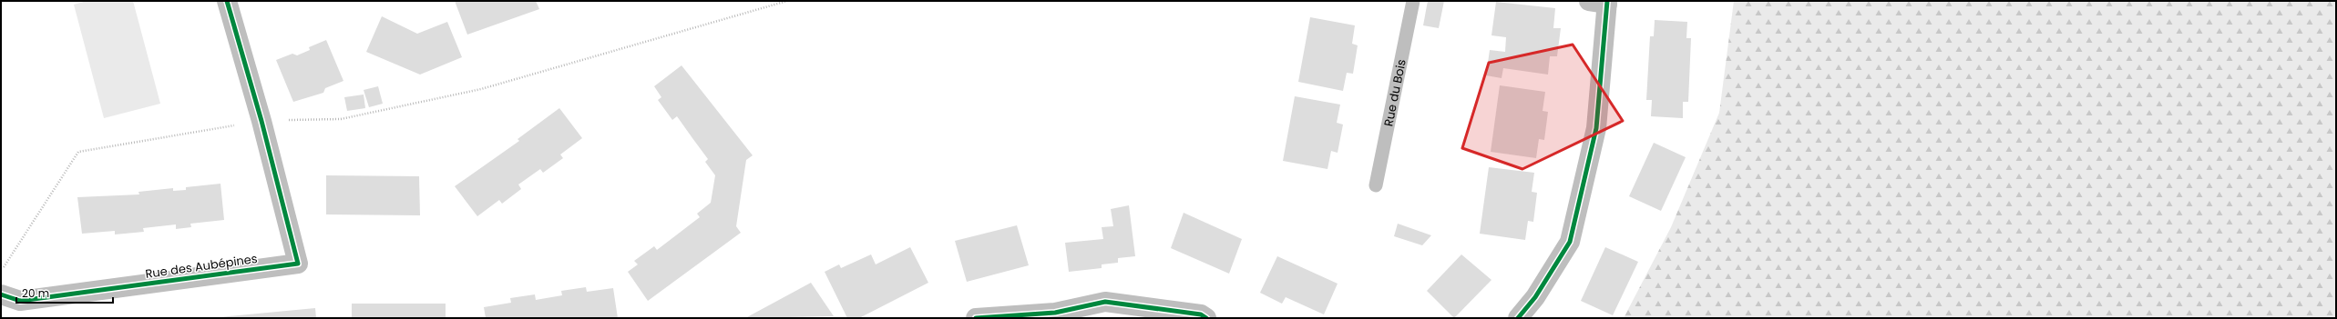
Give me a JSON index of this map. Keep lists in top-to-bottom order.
{
  "streets": {
    "street": ["Rue des Aubépines"],
    "lane": ["Rue du Bois"]
  },
  "scale_bar": "20 m"
}
